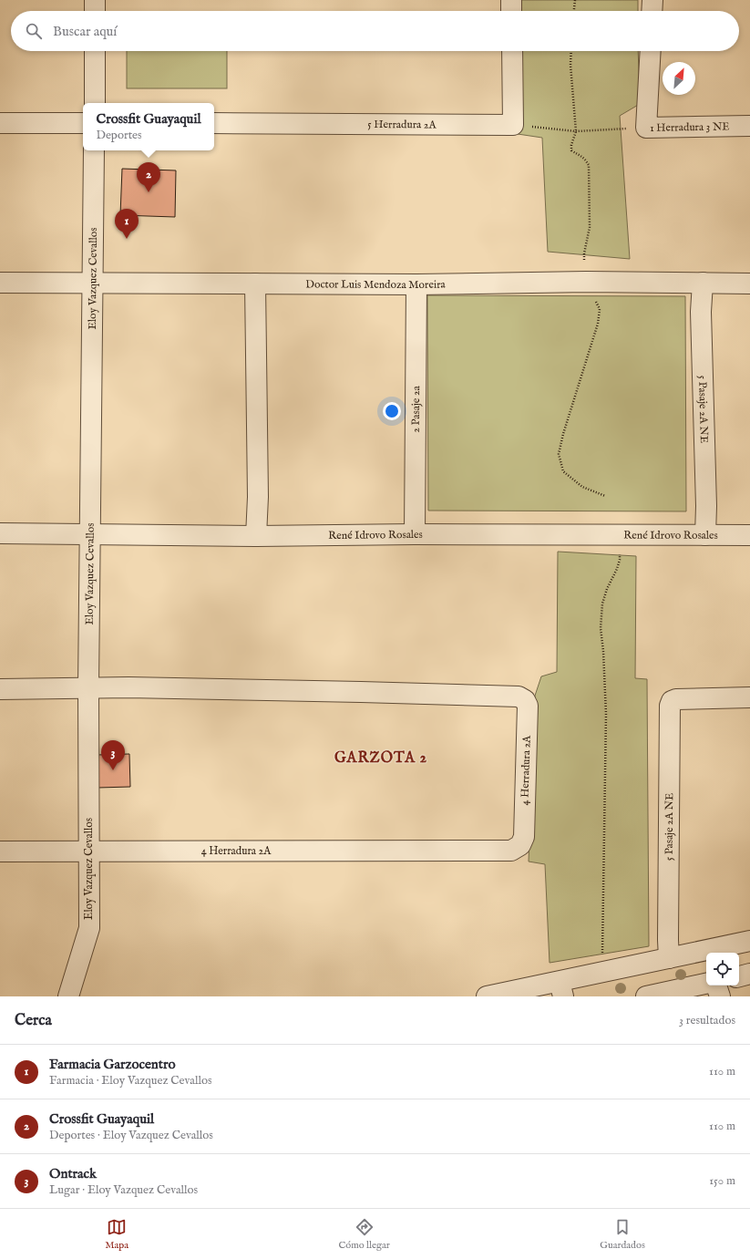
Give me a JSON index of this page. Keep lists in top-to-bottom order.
{
  "streets": {
    "street": [
      "5 Herradura 2A",
      "1 Herradura 3 NE",
      "Eloy Vazquez Cevallos",
      "Doctor Luis Mendoza Moreira",
      "2 Pasaje 2a",
      "5 Pasaje 2A NE",
      "René Idrovo Rosales",
      "4 Herradura 2A"
    ]
  },
  "crossings": [
    ["Eloy Vazquez Cevallos", "Doctor Luis Mendoza Moreira"],
    ["Eloy Vazquez Cevallos", "René Idrovo Rosales"],
    ["Eloy Vazquez Cevallos", "4 Herradura 2A"],
    ["Doctor Luis Mendoza Moreira", "2 Pasaje 2a"],
    ["Doctor Luis Mendoza Moreira", "5 Pasaje 2A NE"],
    ["2 Pasaje 2a", "René Idrovo Rosales"],
    ["5 Pasaje 2A NE", "René Idrovo Rosales"]
  ],
  "districts": ["GARZOTA 2"],
  "north": "top right",
  "page": {
    "search": "Buscar aquí",
    "popup": ["Crossfit Guayaquil", "Deportes"],
    "pins": ["2", "1", "3"],
    "heading": ["Cerca", "3 resultados"],
    "list": [
      {
        "mark": "1",
        "name": "Farmacia Garzocentro",
        "note": "Farmacia · Eloy Vazquez Cevallos",
        "value": "110 m"
      },
      {
        "mark": "2",
        "name": "Crossfit Guayaquil",
        "note": "Deportes · Eloy Vazquez Cevallos",
        "value": "110 m"
      },
      {
        "mark": "3",
        "name": "Ontrack",
        "note": "Lugar · Eloy Vazquez Cevallos",
        "value": "150 m"
      }
    ],
    "nav": ["Mapa", "Cómo llegar", "Guardados"]
  }
}
